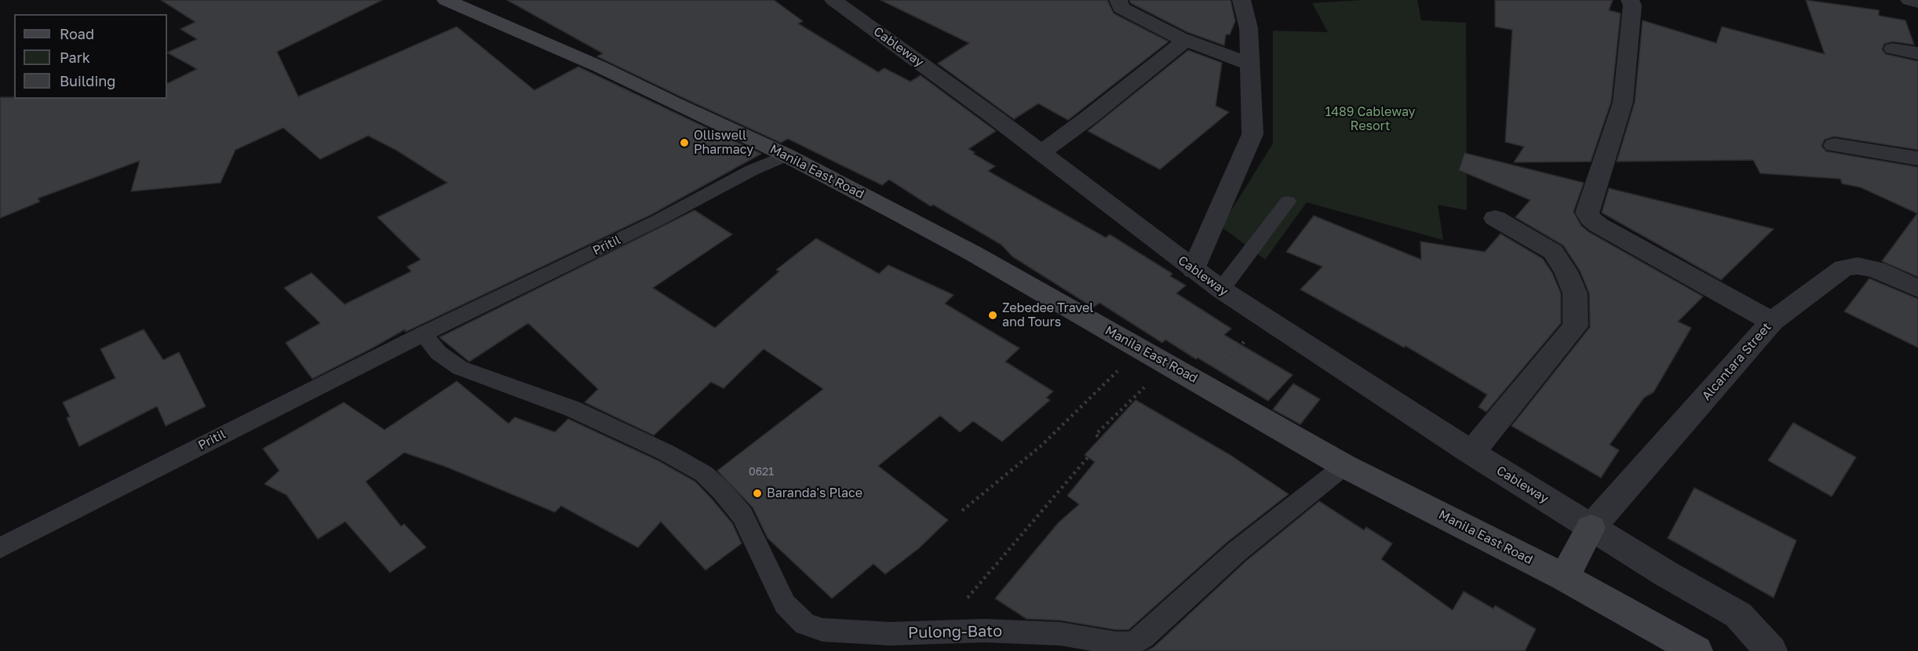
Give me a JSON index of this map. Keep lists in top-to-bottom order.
{
  "streets": {
    "main road": ["Manila East Road"],
    "street": ["Cableway", "Alcantara Street"],
    "lane": ["Pritil", "Pulong-Bato"]
  },
  "crossings": [
    ["Cableway", "Alcantara Street"],
    ["Manila East Road", "Pritil"],
    ["Manila East Road", "Pulong-Bato"],
    ["Pritil", "Pulong-Bato"]
  ],
  "parks": ["1489 Cableway Resort"],
  "places": ["Olliswell Pharmacy", "Zebedee Travel and Tours", "Baranda's Place"],
  "house_numbers": ["0621"],
  "legend": ["Road", "Park", "Building"]
}
